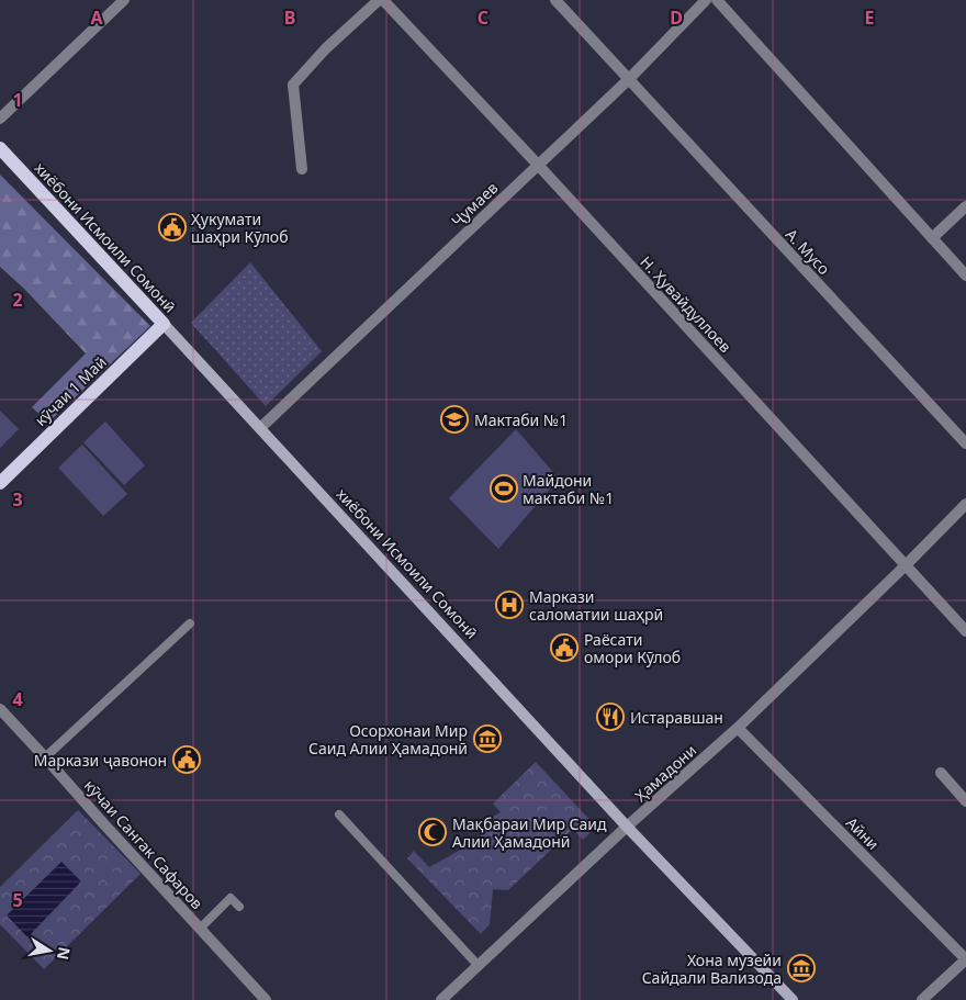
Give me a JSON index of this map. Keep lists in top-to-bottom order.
{
  "streets": {
    "main road": ["хиёбони Исмоили Сомонӣ", "кӯчаи 1 Май"],
    "street": [
      "Ҷумаев",
      "А. Мусо",
      "Н. Ҳувайдуллоев",
      "Ҳамадони",
      "Айни",
      "кӯчаи Сангак Сафаров"
    ]
  },
  "crossings": [
    ["Ҷумаев", "хиёбони Исмоили Сомонӣ"],
    ["Ҷумаев", "А. Мусо"],
    ["Ҷумаев", "Н. Ҳувайдуллоев"],
    ["хиёбони Исмоили Сомонӣ", "кӯчаи 1 Май"],
    ["хиёбони Исмоили Сомонӣ", "Ҳамадони"],
    ["Н. Ҳувайдуллоев", "Ҳамадони"],
    ["Ҳамадони", "Айни"]
  ],
  "places": {
    "public building": ["Ҳукумати шаҳри Кӯлоб", "Раёсати омори Кӯлоб", "Маркази ҷавонон"],
    "school or university": ["Мактаби №1"],
    "sports": ["Майдони мактаби №1"],
    "hospital": ["Маркази саломатии шаҳрӣ"],
    "restaurant": ["Истаравшан"],
    "museum": ["Осорхонаи Мир Саид Алии Ҳамадонӣ", "Хона музейи Сайдали Вализода"],
    "mosque": ["Мақбараи Мир Саид Алии Ҳамадонӣ"]
  },
  "north": "right",
  "grid": {
    "columns": [
      "A",
      "B",
      "C",
      "D",
      "E"
    ],
    "rows": [
      "1",
      "2",
      "3",
      "4",
      "5"
    ]
  }
}
